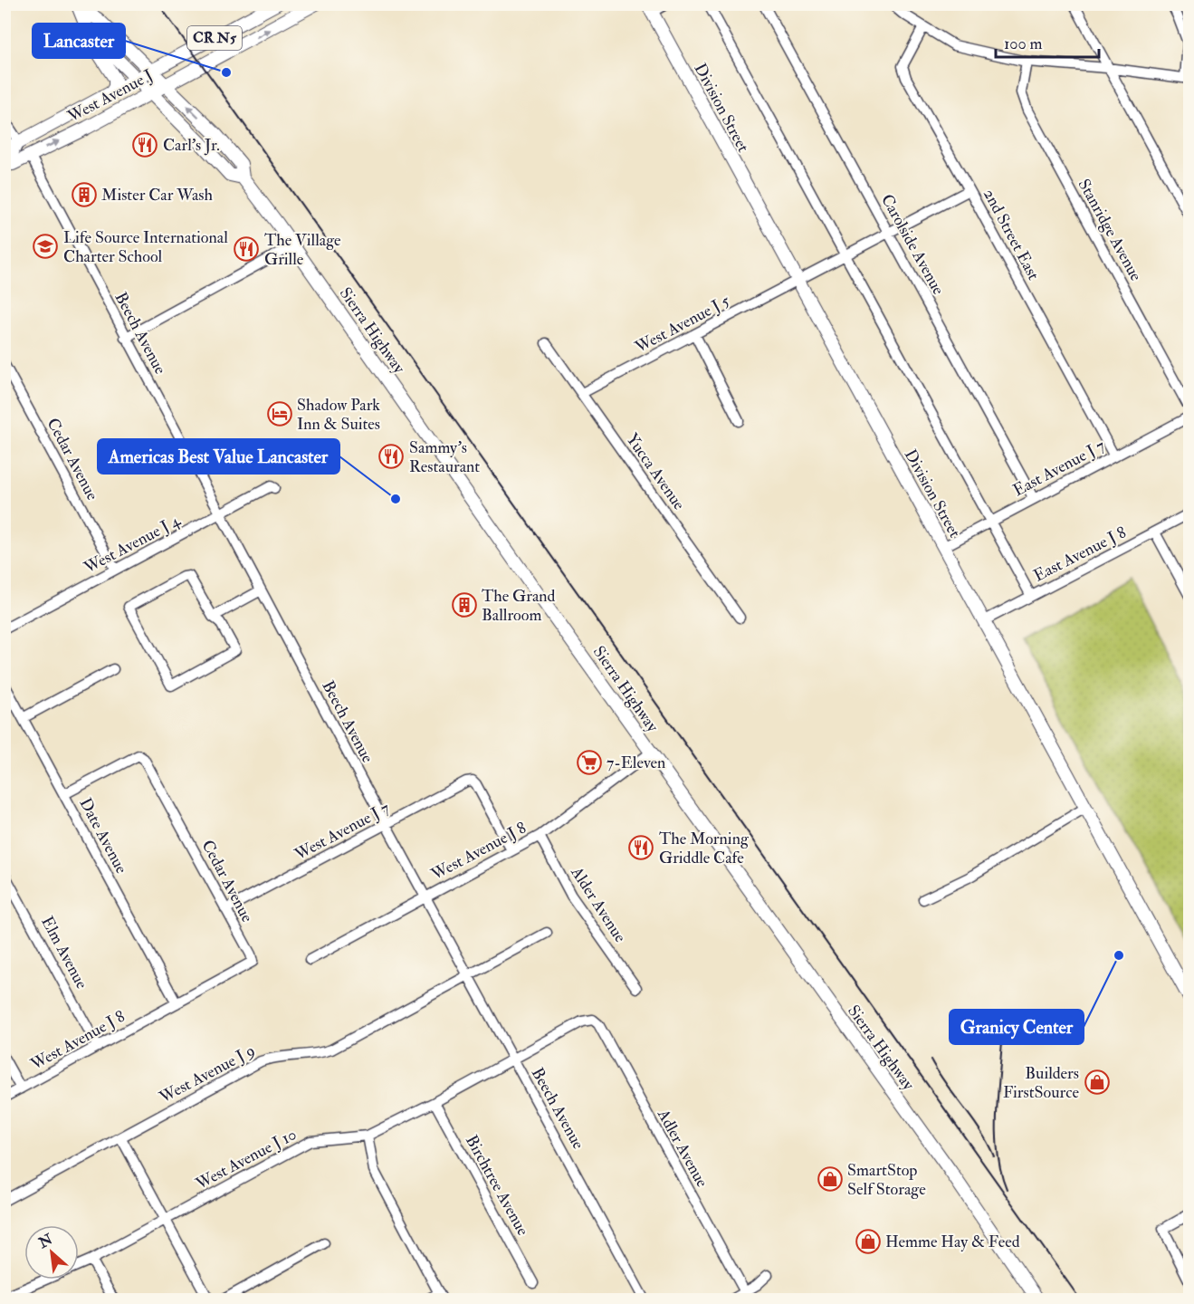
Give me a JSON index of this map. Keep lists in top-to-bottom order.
{
  "streets": {
    "main road": [
      "CR N5",
      "West Avenue J",
      "Division Street",
      "Sierra Highway"
    ],
    "street": [
      "Stanridge Avenue",
      "2nd Street East",
      "Carolside Avenue",
      "West Avenue J 5",
      "Beech Avenue",
      "Cedar Avenue",
      "East Avenue J 7",
      "Yucca Avenue",
      "West Avenue J 4",
      "East Avenue J 8",
      "West Avenue J 7",
      "Date Avenue",
      "West Avenue J 8",
      "Alder Avenue",
      "Elm Avenue",
      "West Avenue J 9",
      "Adler Avenue",
      "West Avenue J 10",
      "Birchtree Avenue"
    ]
  },
  "crossings": [
    ["West Avenue J", "Sierra Highway"],
    ["West Avenue J", "Beech Avenue"],
    ["Division Street", "West Avenue J 5"],
    ["Division Street", "East Avenue J 7"],
    ["Division Street", "East Avenue J 8"],
    ["2nd Street East", "West Avenue J 5"],
    ["2nd Street East", "East Avenue J 7"],
    ["Carolside Avenue", "West Avenue J 5"],
    ["Carolside Avenue", "East Avenue J 7"],
    ["West Avenue J 5", "Yucca Avenue"],
    ["Sierra Highway", "West Avenue J 8"],
    ["Beech Avenue", "West Avenue J 4"],
    ["Beech Avenue", "West Avenue J 7"],
    ["Beech Avenue", "West Avenue J 8"],
    ["Beech Avenue", "West Avenue J 9"],
    ["Beech Avenue", "West Avenue J 10"],
    ["Cedar Avenue", "West Avenue J 4"],
    ["Cedar Avenue", "West Avenue J 7"],
    ["Cedar Avenue", "Date Avenue"],
    ["Cedar Avenue", "West Avenue J 8"],
    ["West Avenue J 7", "West Avenue J 8"],
    ["Date Avenue", "West Avenue J 8"],
    ["West Avenue J 8", "Alder Avenue"],
    ["West Avenue J 8", "Elm Avenue"],
    ["Adler Avenue", "West Avenue J 10"],
    ["West Avenue J 10", "Birchtree Avenue"]
  ],
  "places": {
    "other": ["Lancaster", "Americas Best Value Lancaster", "Granicy Center"],
    "restaurant": [
      "Carl's Jr.",
      "The Village Grille",
      "Sammy's Restaurant",
      "The Morning Griddle Cafe"
    ],
    "building": ["Mister Car Wash", "The Grand Ballroom"],
    "school or university": ["Life Source International Charter School"],
    "hotel": ["Shadow Park Inn & Suites"],
    "supermarket": ["7-Eleven"],
    "shop": ["Builders FirstSource", "SmartStop Self Storage", "Hemme Hay & Feed"]
  },
  "scale_bar": "100 m",
  "north": "top left"
}
